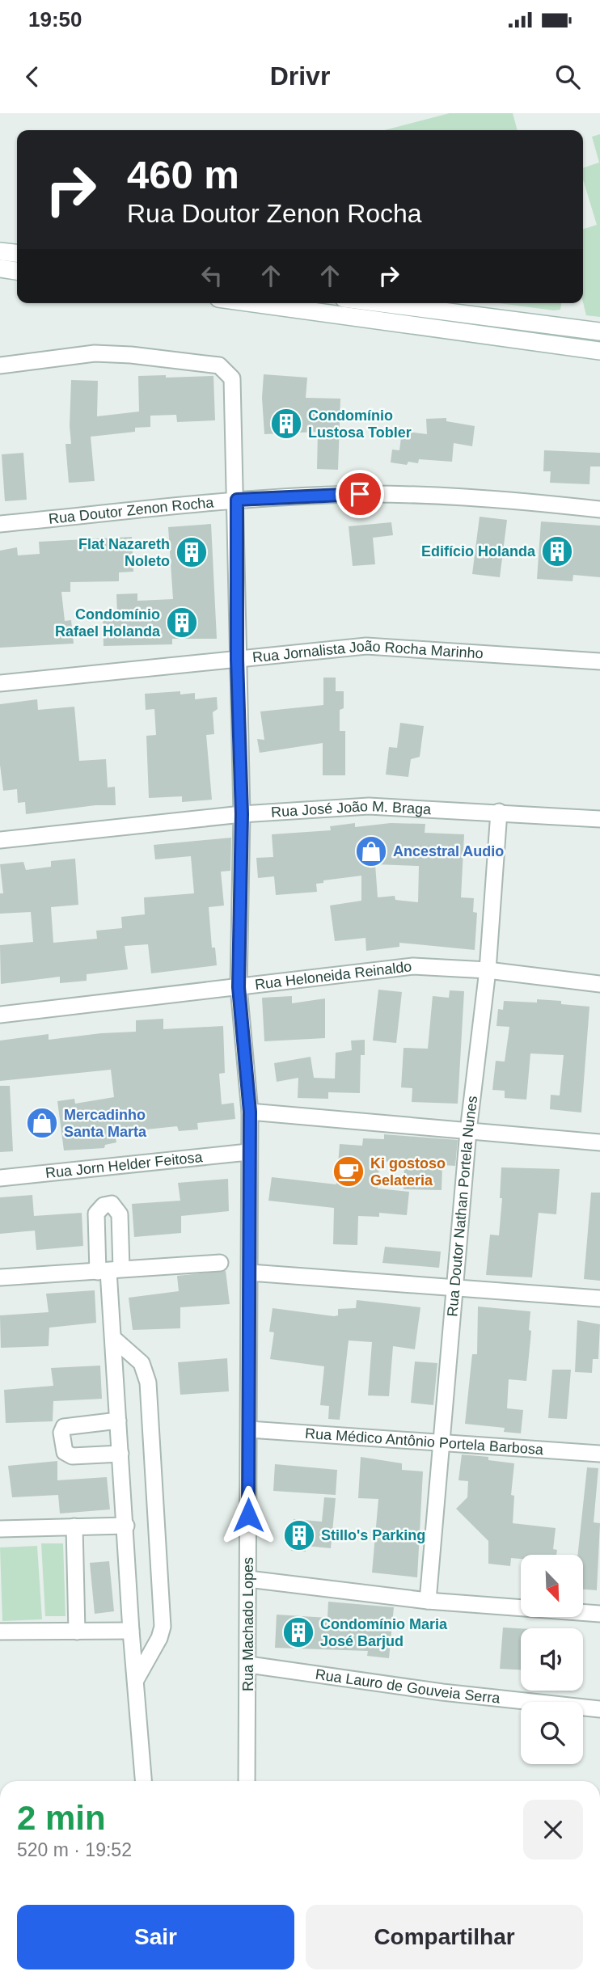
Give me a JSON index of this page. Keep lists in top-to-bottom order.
{
  "streets": {
    "street": [
      "Rua Doutor Zenon Rocha",
      "Rua Jornalista João Rocha Marinho",
      "Rua José João M. Braga",
      "Rua Heloneida Reinaldo",
      "Rua Jorn Helder Feitosa",
      "Rua Doutor Nathan Portela Nunes",
      "Rua Médico Antônio Portela Barbosa",
      "Rua Machado Lopes",
      "Rua Lauro de Gouveia Serra"
    ]
  },
  "crossings": [
    ["Rua Doutor Zenon Rocha", "Rua Machado Lopes"],
    ["Rua Jornalista João Rocha Marinho", "Rua Machado Lopes"],
    ["Rua José João M. Braga", "Rua Doutor Nathan Portela Nunes"],
    ["Rua José João M. Braga", "Rua Machado Lopes"],
    ["Rua Heloneida Reinaldo", "Rua Doutor Nathan Portela Nunes"],
    ["Rua Heloneida Reinaldo", "Rua Machado Lopes"],
    ["Rua Jorn Helder Feitosa", "Rua Machado Lopes"],
    ["Rua Doutor Nathan Portela Nunes", "Rua Médico Antônio Portela Barbosa"],
    ["Rua Médico Antônio Portela Barbosa", "Rua Machado Lopes"],
    ["Rua Machado Lopes", "Rua Lauro de Gouveia Serra"]
  ],
  "places": {
    "building": [
      "Condomínio Lustosa Tobler",
      "Edifício Holanda",
      "Flat Nazareth Noleto",
      "Condomínio Rafael Holanda",
      "Stillo's Parking",
      "Condomínio Maria José Barjud"
    ],
    "shop": ["Ancestral Audio", "Mercadinho Santa Marta"],
    "cafe": ["Ki gostoso Gelateria"]
  },
  "north": "bottom right",
  "page": {
    "status": "19:50",
    "header": "Drivr",
    "turn": ["460 m", "Rua Doutor Zenon Rocha"],
    "heading": ["2 min", "520 m · 19:52"],
    "buttons": ["Sair", "Compartilhar"]
  }
}
